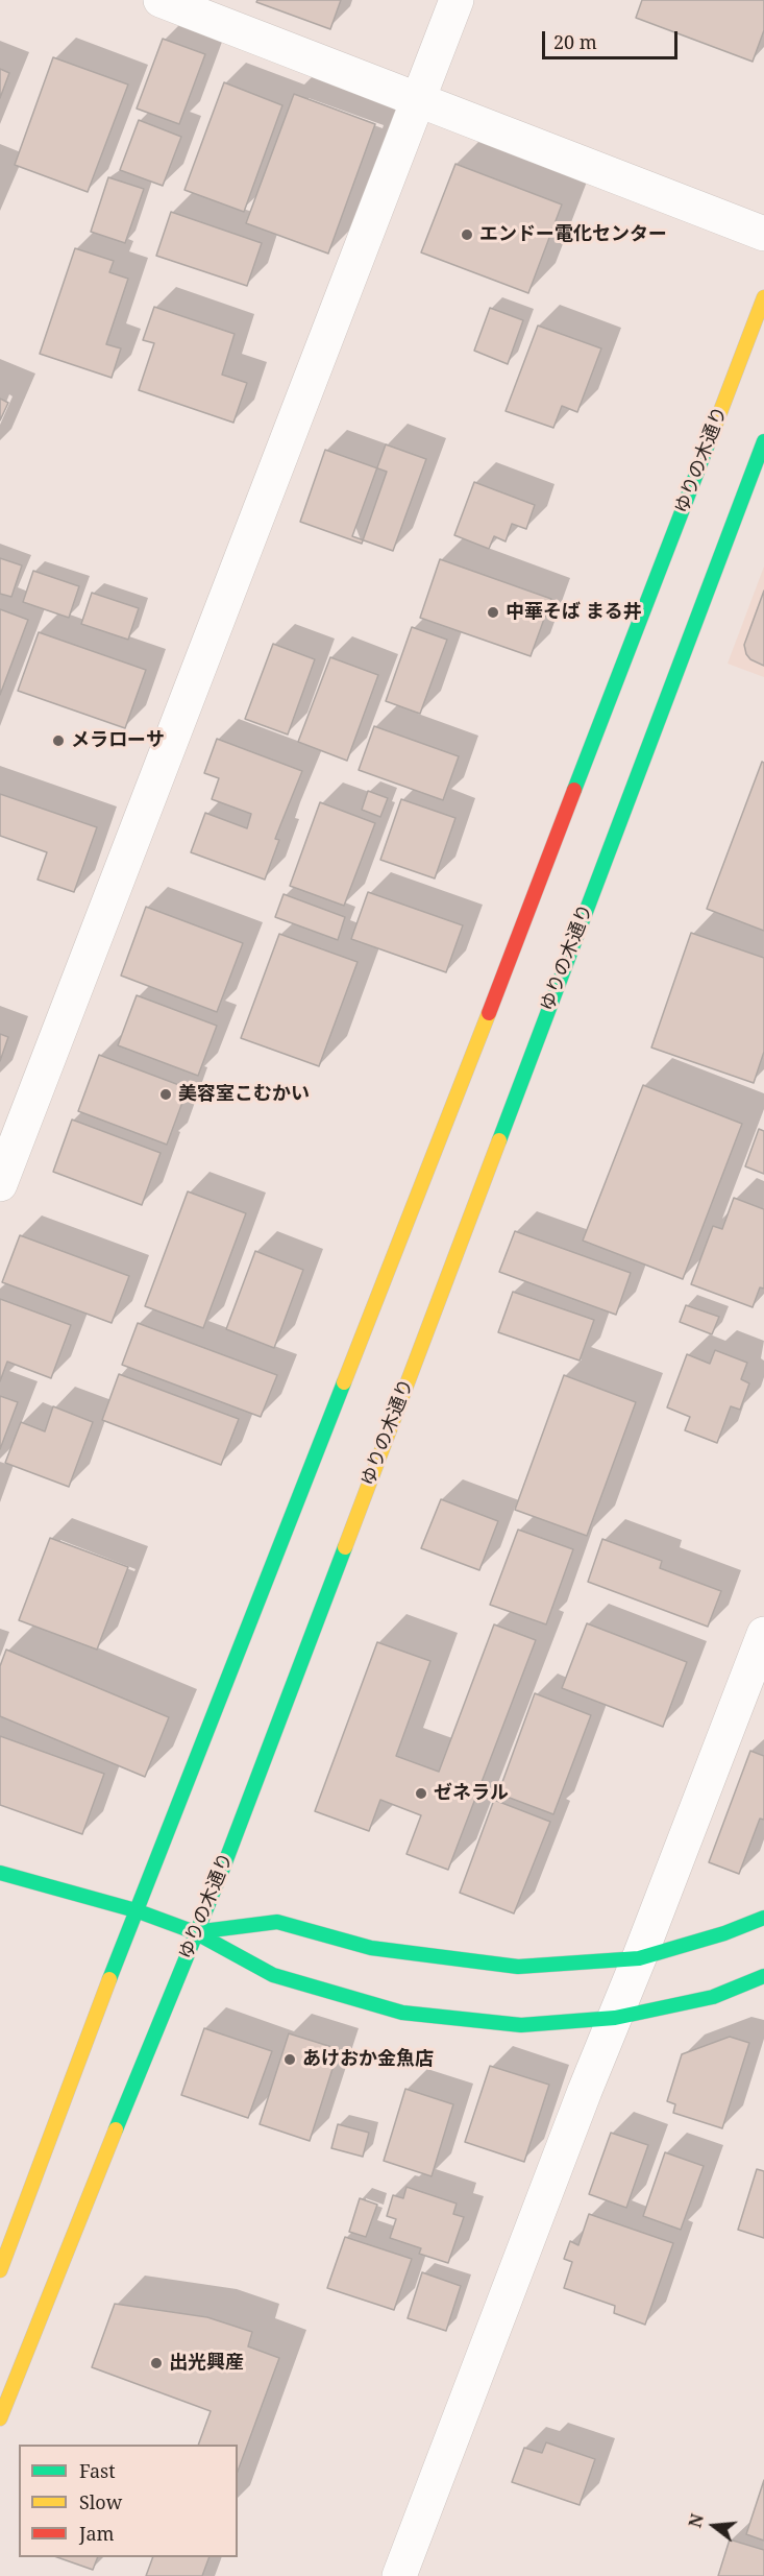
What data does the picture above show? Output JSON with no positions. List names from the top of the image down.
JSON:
{
  "streets": {
    "street": ["ゆりの木通り"]
  },
  "places": [
    "エンドー電化センター",
    "中華そば まる井",
    "メラローサ",
    "美容室こむかい",
    "ゼネラル",
    "あけおか金魚店",
    "出光興産"
  ],
  "legend": ["Fast", "Slow", "Jam"],
  "scale_bar": "20 m",
  "north": "left"
}
